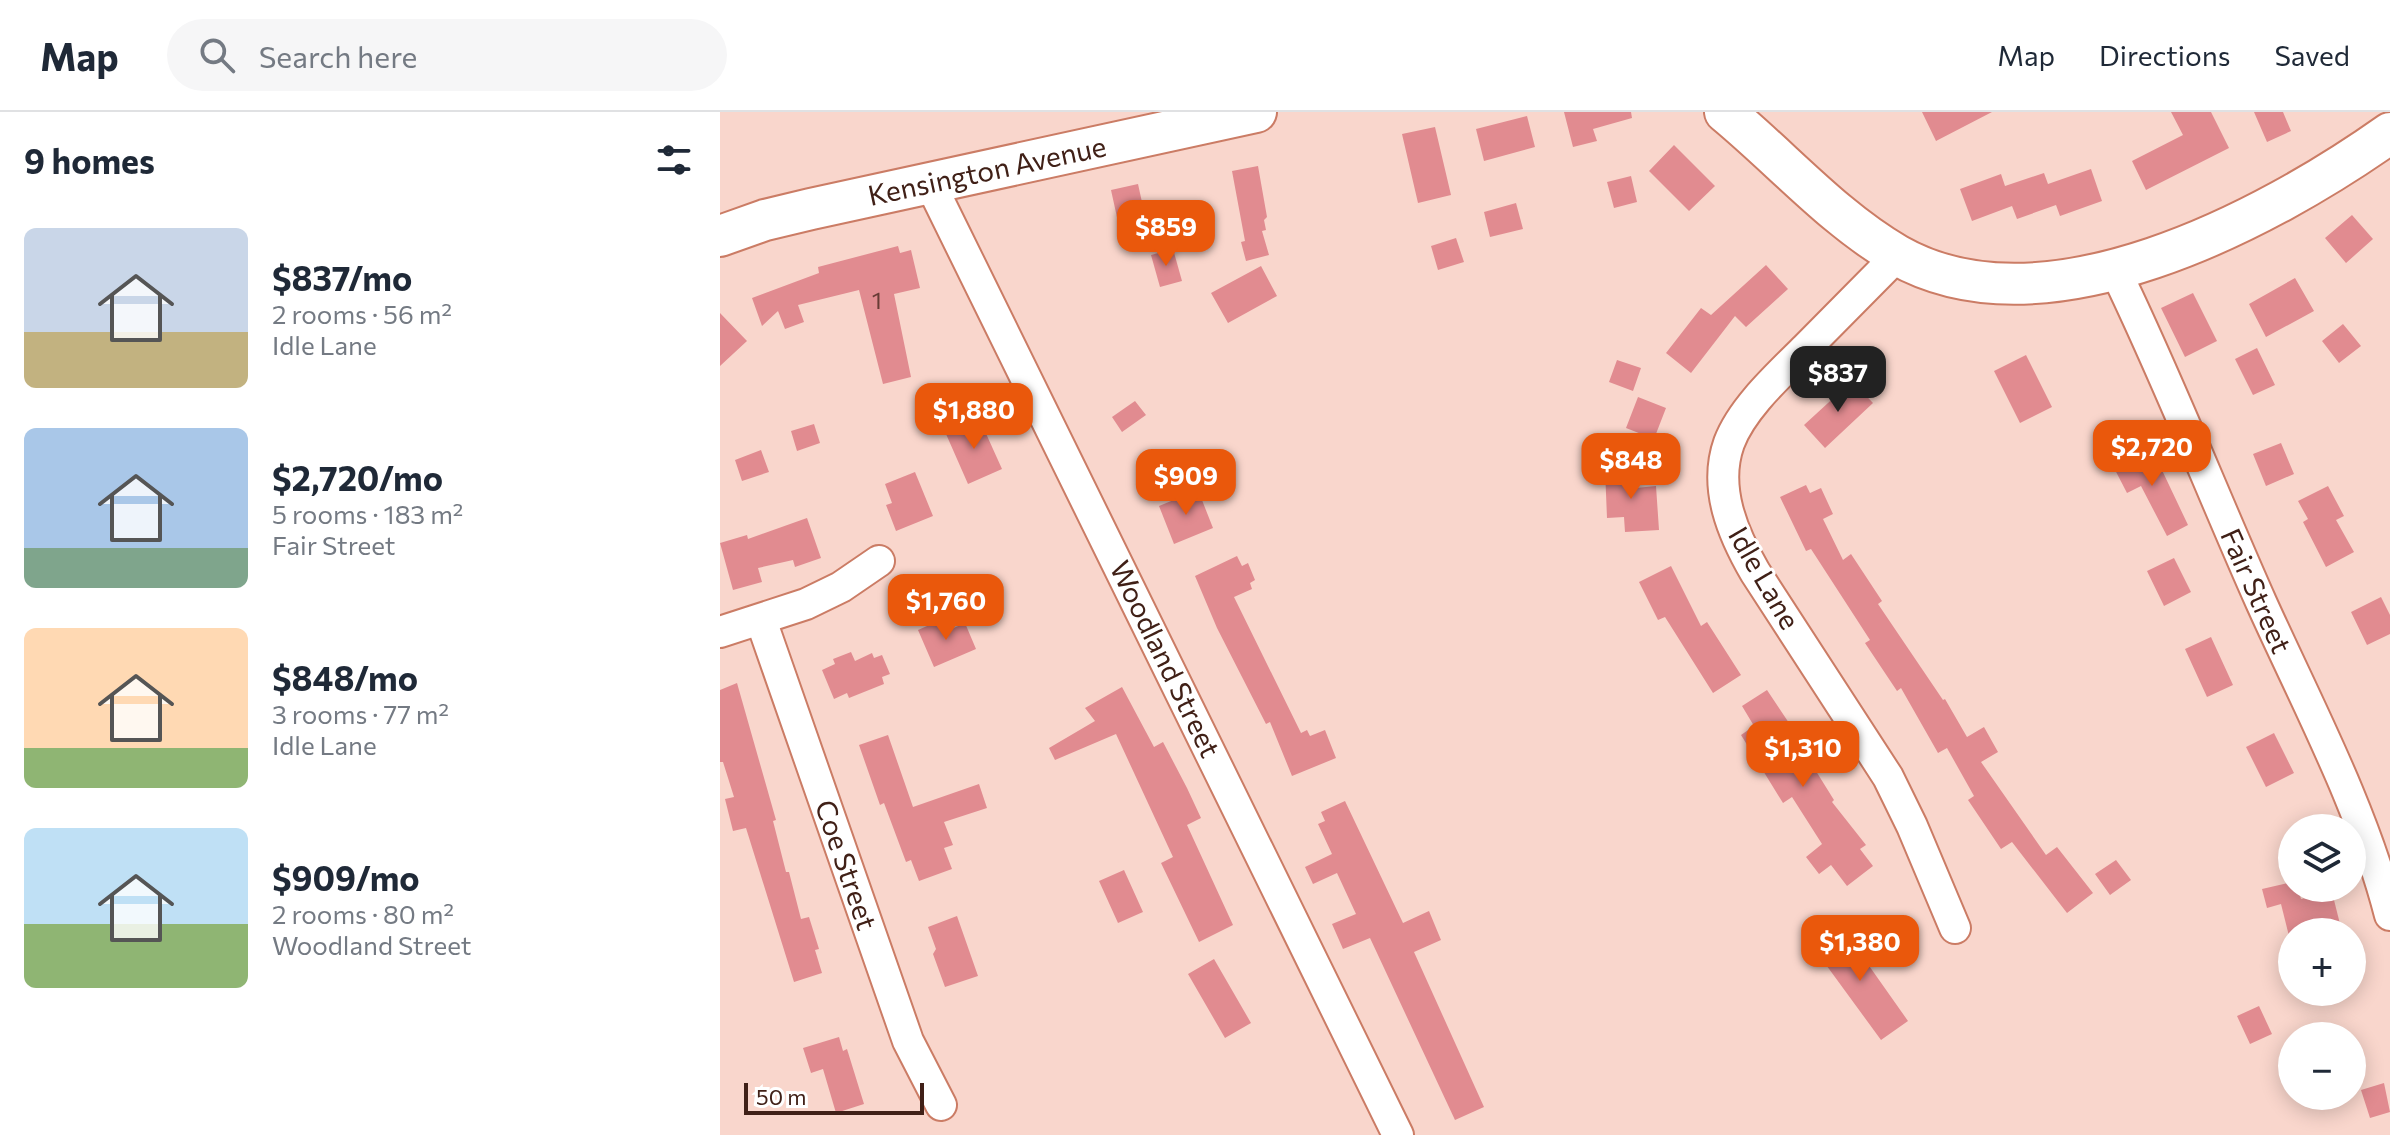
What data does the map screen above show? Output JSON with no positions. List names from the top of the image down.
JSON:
{
  "streets": {
    "main road": ["Kensington Avenue"],
    "street": [
      "Idle Lane",
      "Fair Street",
      "Woodland Street",
      "Coe Street"
    ]
  },
  "crossings": [
    ["Kensington Avenue", "Woodland Street"]
  ],
  "house_numbers": ["1"],
  "scale_bar": "50 m",
  "page": {
    "header": "Map",
    "search": "Search here",
    "nav": ["Map", "Directions", "Saved"],
    "heading": "9 homes",
    "price": [
      "$859",
      "$837",
      "$1,880",
      "$2,720",
      "$848",
      "$909",
      "$1,760",
      "$1,310",
      "$1,380"
    ],
    "list": [
      {
        "name": "$837/mo",
        "note": "2 rooms · 56 m² · Idle Lane"
      },
      {
        "name": "$2,720/mo",
        "note": "5 rooms · 183 m² · Fair Street"
      },
      {
        "name": "$848/mo",
        "note": "3 rooms · 77 m² · Idle Lane"
      },
      {
        "name": "$909/mo",
        "note": "2 rooms · 80 m² · Woodland Street"
      }
    ],
    "map_buttons": ["+", "−"],
    "scale": "50 m"
  }
}
